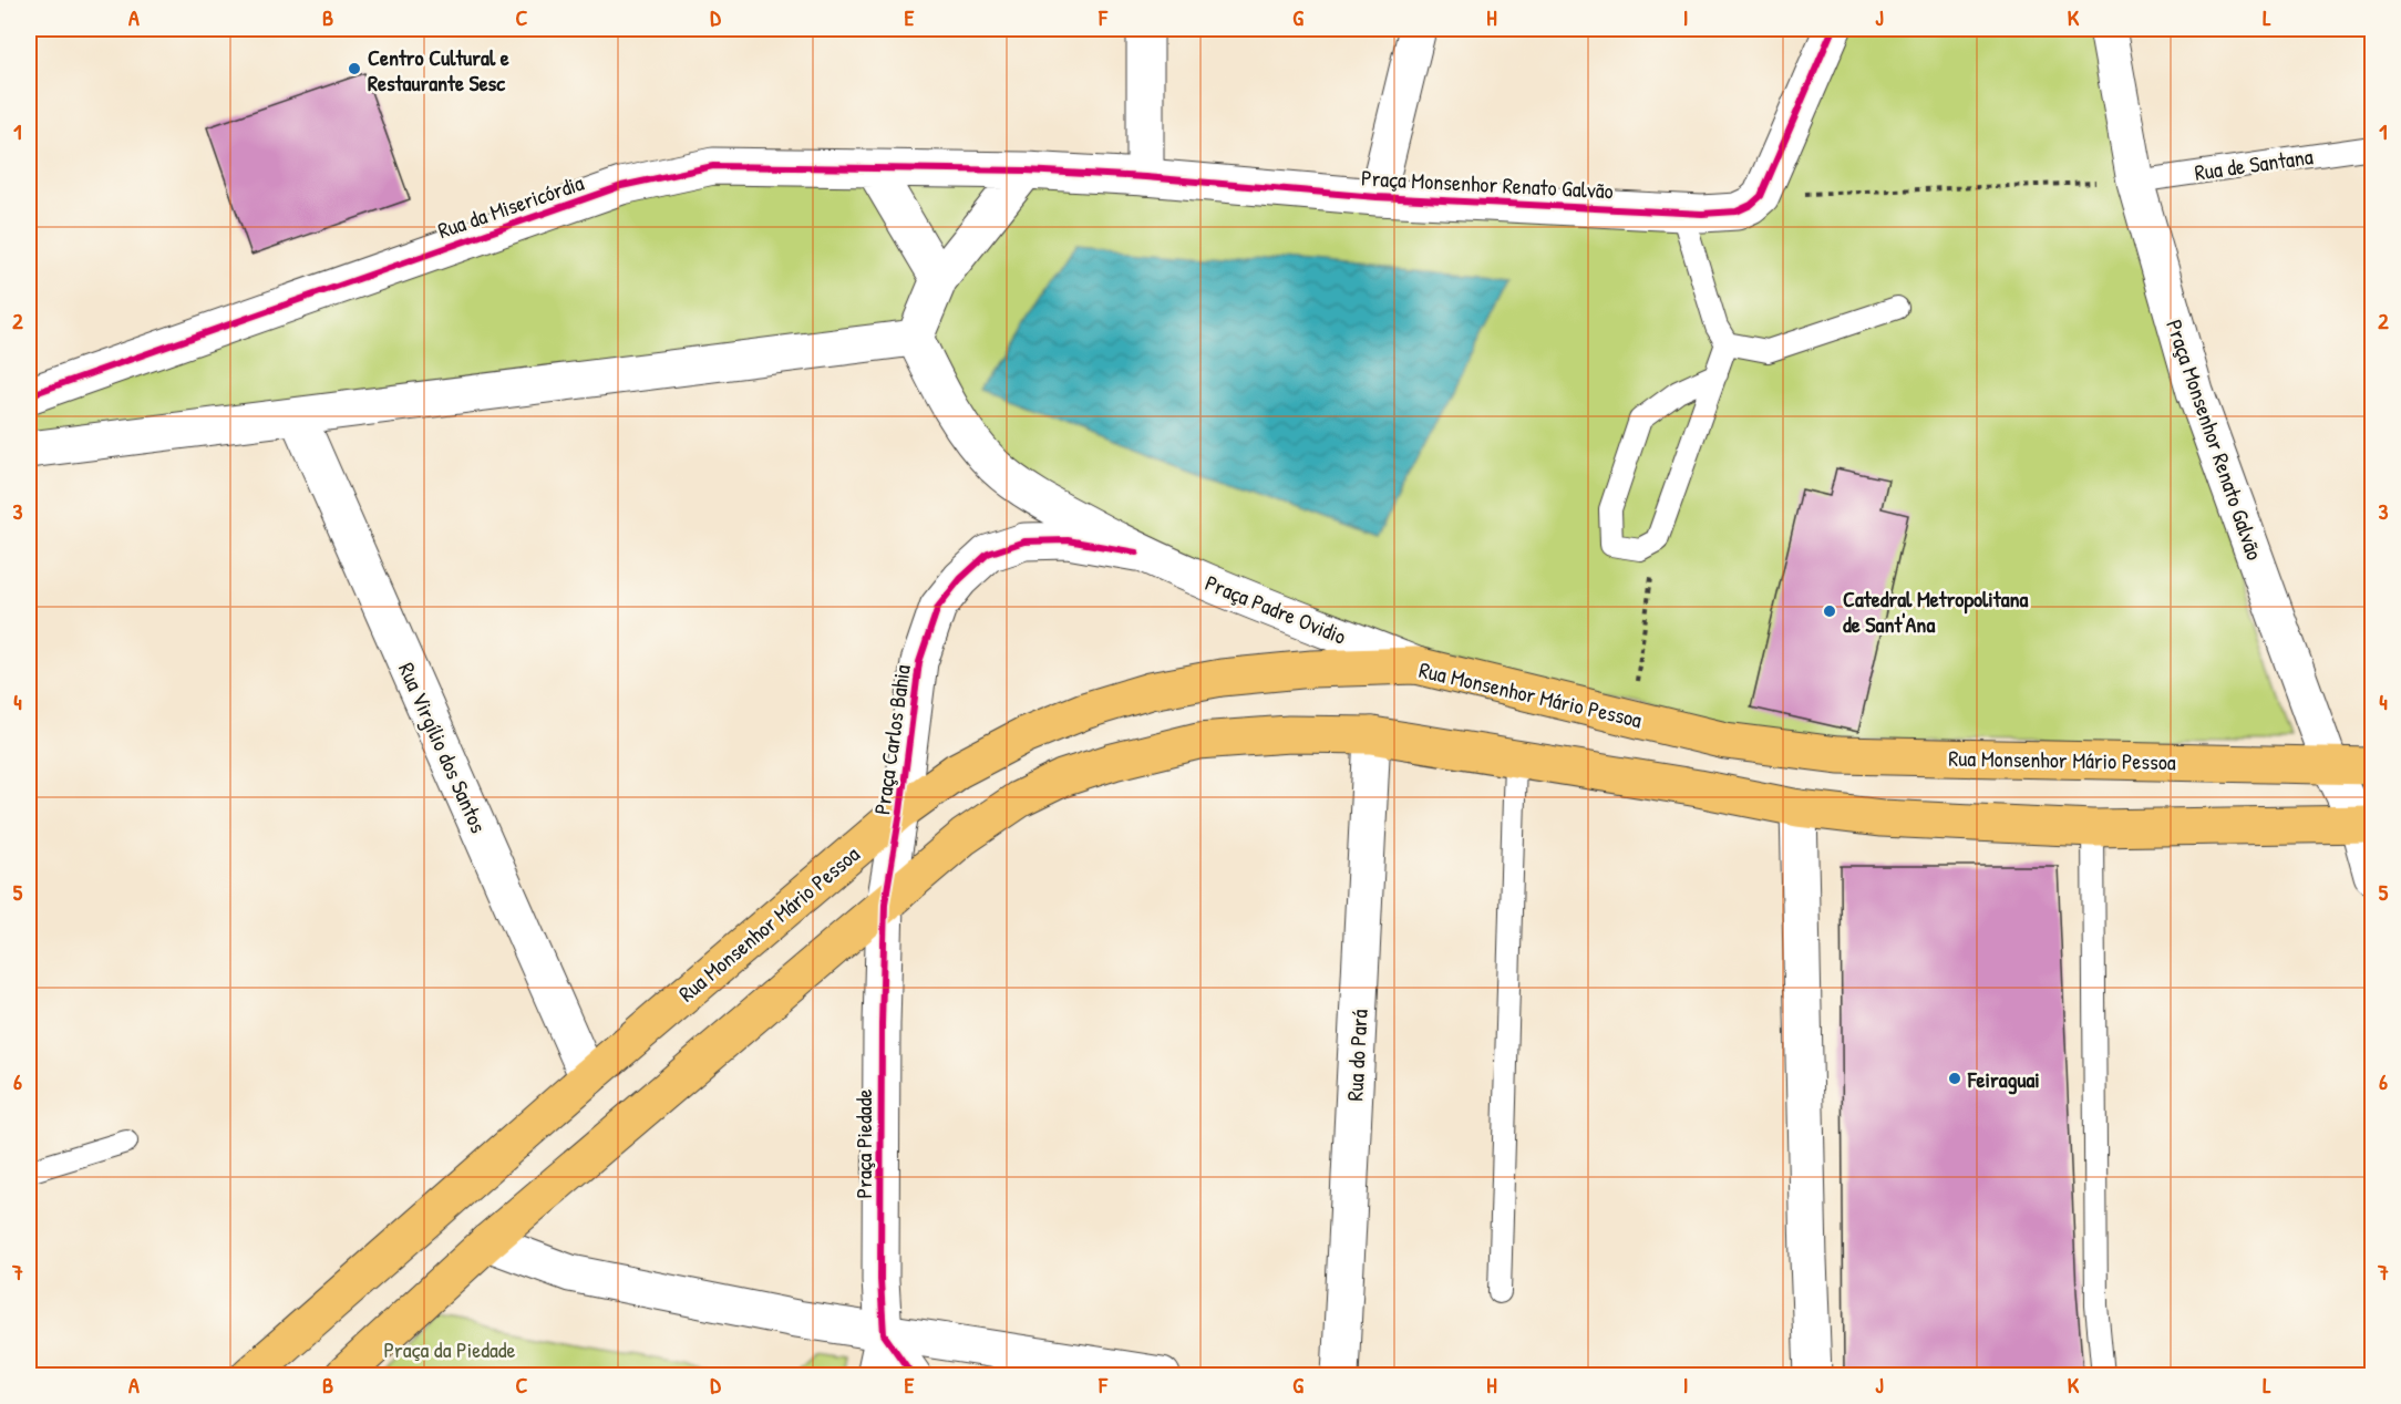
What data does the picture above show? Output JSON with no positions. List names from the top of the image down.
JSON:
{
  "streets": {
    "highway": ["Rua Monsenhor Mário Pessoa"],
    "street": [
      "Praça Monsenhor Renato Galvão",
      "Rua da Misericórdia",
      "Praça Padre Ovidio",
      "Praça Carlos Bahia",
      "Rua Virgílio dos Santos",
      "Rua do Pará",
      "Praça Piedade"
    ],
    "lane": ["Rua de Santana"]
  },
  "crossings": [
    ["Rua de Santana", "Praça Monsenhor Renato Galvão"],
    ["Praça Monsenhor Renato Galvão", "Rua da Misericórdia"],
    ["Praça Monsenhor Renato Galvão", "Rua Monsenhor Mário Pessoa"],
    ["Praça Padre Ovidio", "Rua Monsenhor Mário Pessoa"],
    ["Praça Padre Ovidio", "Praça Carlos Bahia"],
    ["Rua Monsenhor Mário Pessoa", "Praça Carlos Bahia"],
    ["Rua Monsenhor Mário Pessoa", "Rua Virgílio dos Santos"],
    ["Praça Carlos Bahia", "Praça Piedade"]
  ],
  "parks": ["Praça da Piedade"],
  "places": ["Centro Cultural e Restaurante Sesc", "Catedral Metropolitana de Sant'Ana", "Feiraguai"],
  "grid": {
    "columns": [
      "A",
      "B",
      "C",
      "D",
      "E",
      "F",
      "G",
      "H",
      "I",
      "J",
      "K",
      "L"
    ],
    "rows": [
      "1",
      "2",
      "3",
      "4",
      "5",
      "6",
      "7"
    ]
  }
}
